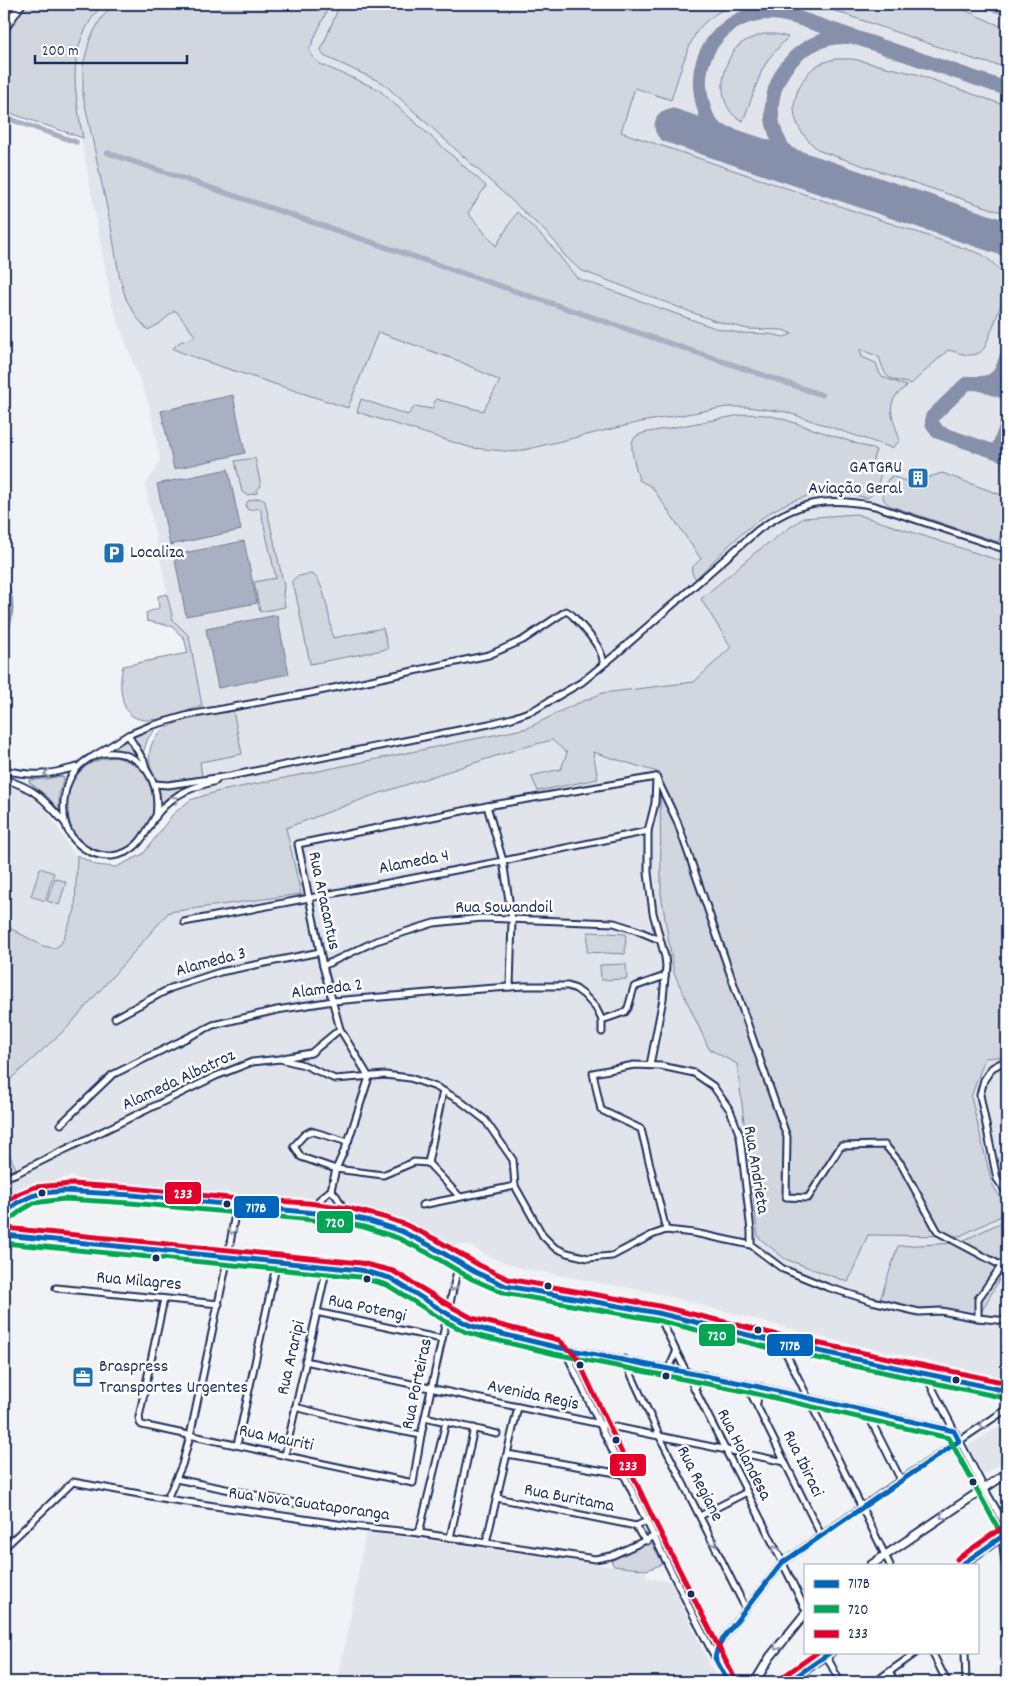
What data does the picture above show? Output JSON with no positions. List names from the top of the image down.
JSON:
{
  "streets": {
    "street": [
      "Alameda 4",
      "Rua Aracantus",
      "Rua Sowandoil",
      "Alameda 3",
      "Alameda 2",
      "Alameda Albatroz",
      "Rua Andrieta",
      "Rua Milagres",
      "Rua Potengi",
      "Rua Araripi",
      "Rua Porteiras",
      "Avenida Regis",
      "Rua Mauriti",
      "Rua Holandesa",
      "Rua Ibiraci",
      "Rua Regiane",
      "Rua Buritama",
      "Rua Nova Guataporanga"
    ]
  },
  "crossings": [
    ["Alameda 4", "Rua Aracantus"],
    ["Rua Aracantus", "Rua Sowandoil"],
    ["Rua Aracantus", "Alameda 3"],
    ["Rua Aracantus", "Alameda 2"],
    ["Rua Aracantus", "Alameda Albatroz"],
    ["Alameda Albatroz", "Rua Andrieta"],
    ["Rua Milagres", "Rua Mauriti"],
    ["Rua Potengi", "Rua Araripi"],
    ["Rua Potengi", "Rua Porteiras"],
    ["Rua Araripi", "Avenida Regis"],
    ["Rua Araripi", "Rua Mauriti"],
    ["Rua Porteiras", "Avenida Regis"],
    ["Rua Porteiras", "Rua Mauriti"],
    ["Avenida Regis", "Rua Holandesa"],
    ["Avenida Regis", "Rua Ibiraci"],
    ["Avenida Regis", "Rua Regiane"]
  ],
  "one_way": ["Rua Regiane"],
  "places": {
    "building": ["GATGRU Aviação Geral"],
    "parking": ["Localiza"],
    "office": ["Braspress Transportes Urgentes"]
  },
  "lines": ["transit line 233", "transit line 717B", "transit line 720"],
  "legend": ["717B", "720", "233"],
  "scale_bar": "200 m"
}
